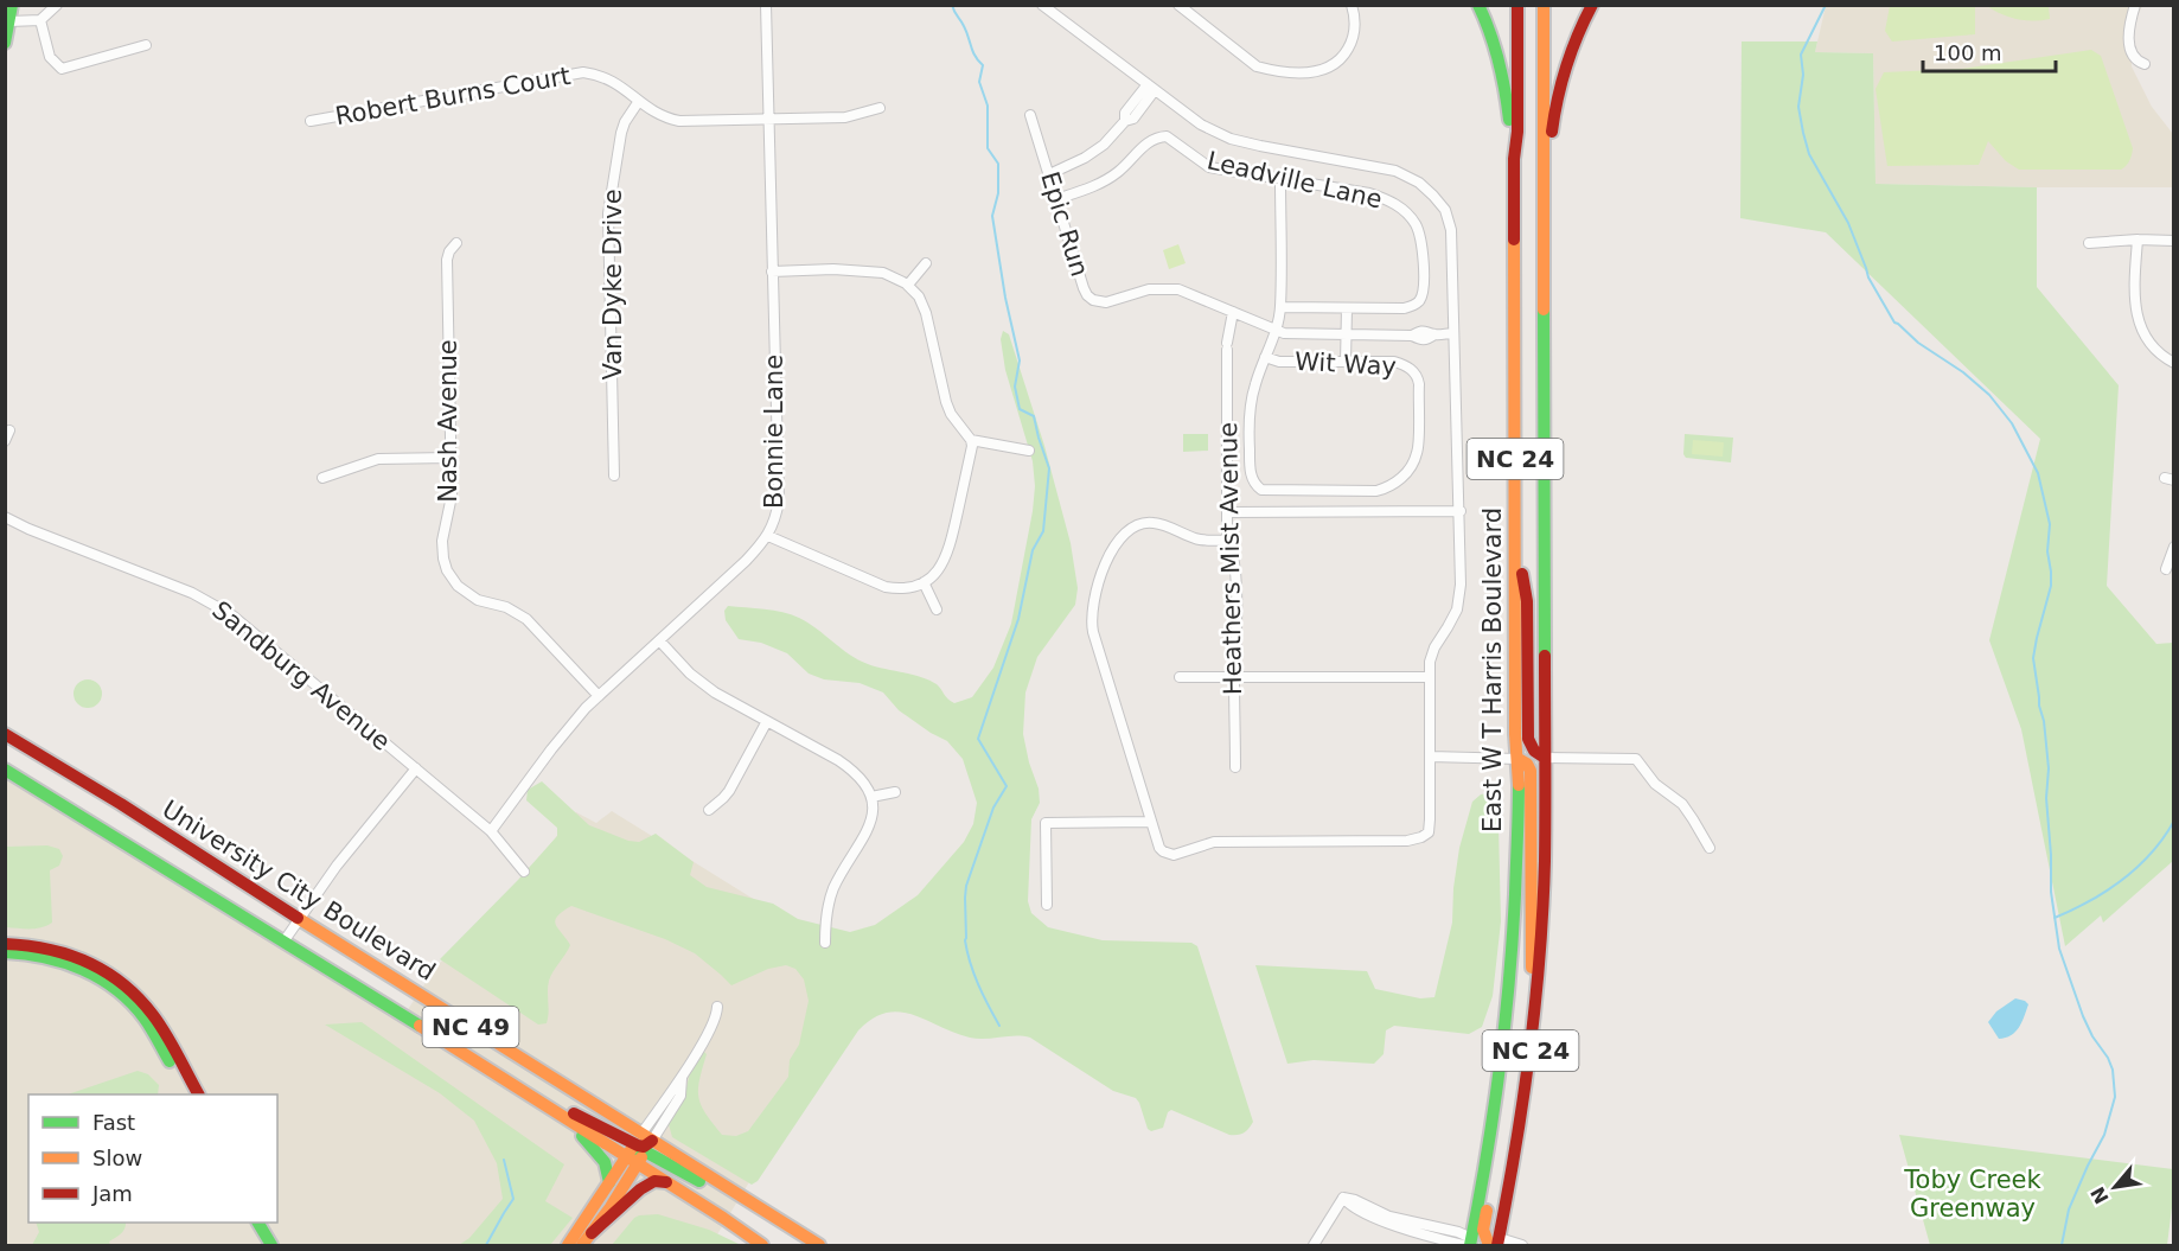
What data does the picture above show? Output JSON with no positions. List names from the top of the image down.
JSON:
{
  "streets": {
    "main road": [
      "NC 24",
      "East W T Harris Boulevard",
      "University City Boulevard",
      "NC 49"
    ],
    "street": [
      "Robert Burns Court",
      "Leadville Lane",
      "Epic Run",
      "Van Dyke Drive",
      "Wit Way",
      "Nash Avenue",
      "Bonnie Lane",
      "Heathers Mist Avenue",
      "Sandburg Avenue"
    ]
  },
  "crossings": [
    ["Robert Burns Court", "Van Dyke Drive"],
    ["Robert Burns Court", "Bonnie Lane"],
    ["Leadville Lane", "Epic Run"],
    ["Leadville Lane", "Wit Way"],
    ["Epic Run", "Wit Way"],
    ["Epic Run", "Heathers Mist Avenue"],
    ["Nash Avenue", "Bonnie Lane"],
    ["Bonnie Lane", "Sandburg Avenue"]
  ],
  "parks": ["Toby Creek Greenway"],
  "legend": ["Fast", "Slow", "Jam"],
  "scale_bar": "100 m",
  "north": "bottom left"
}
